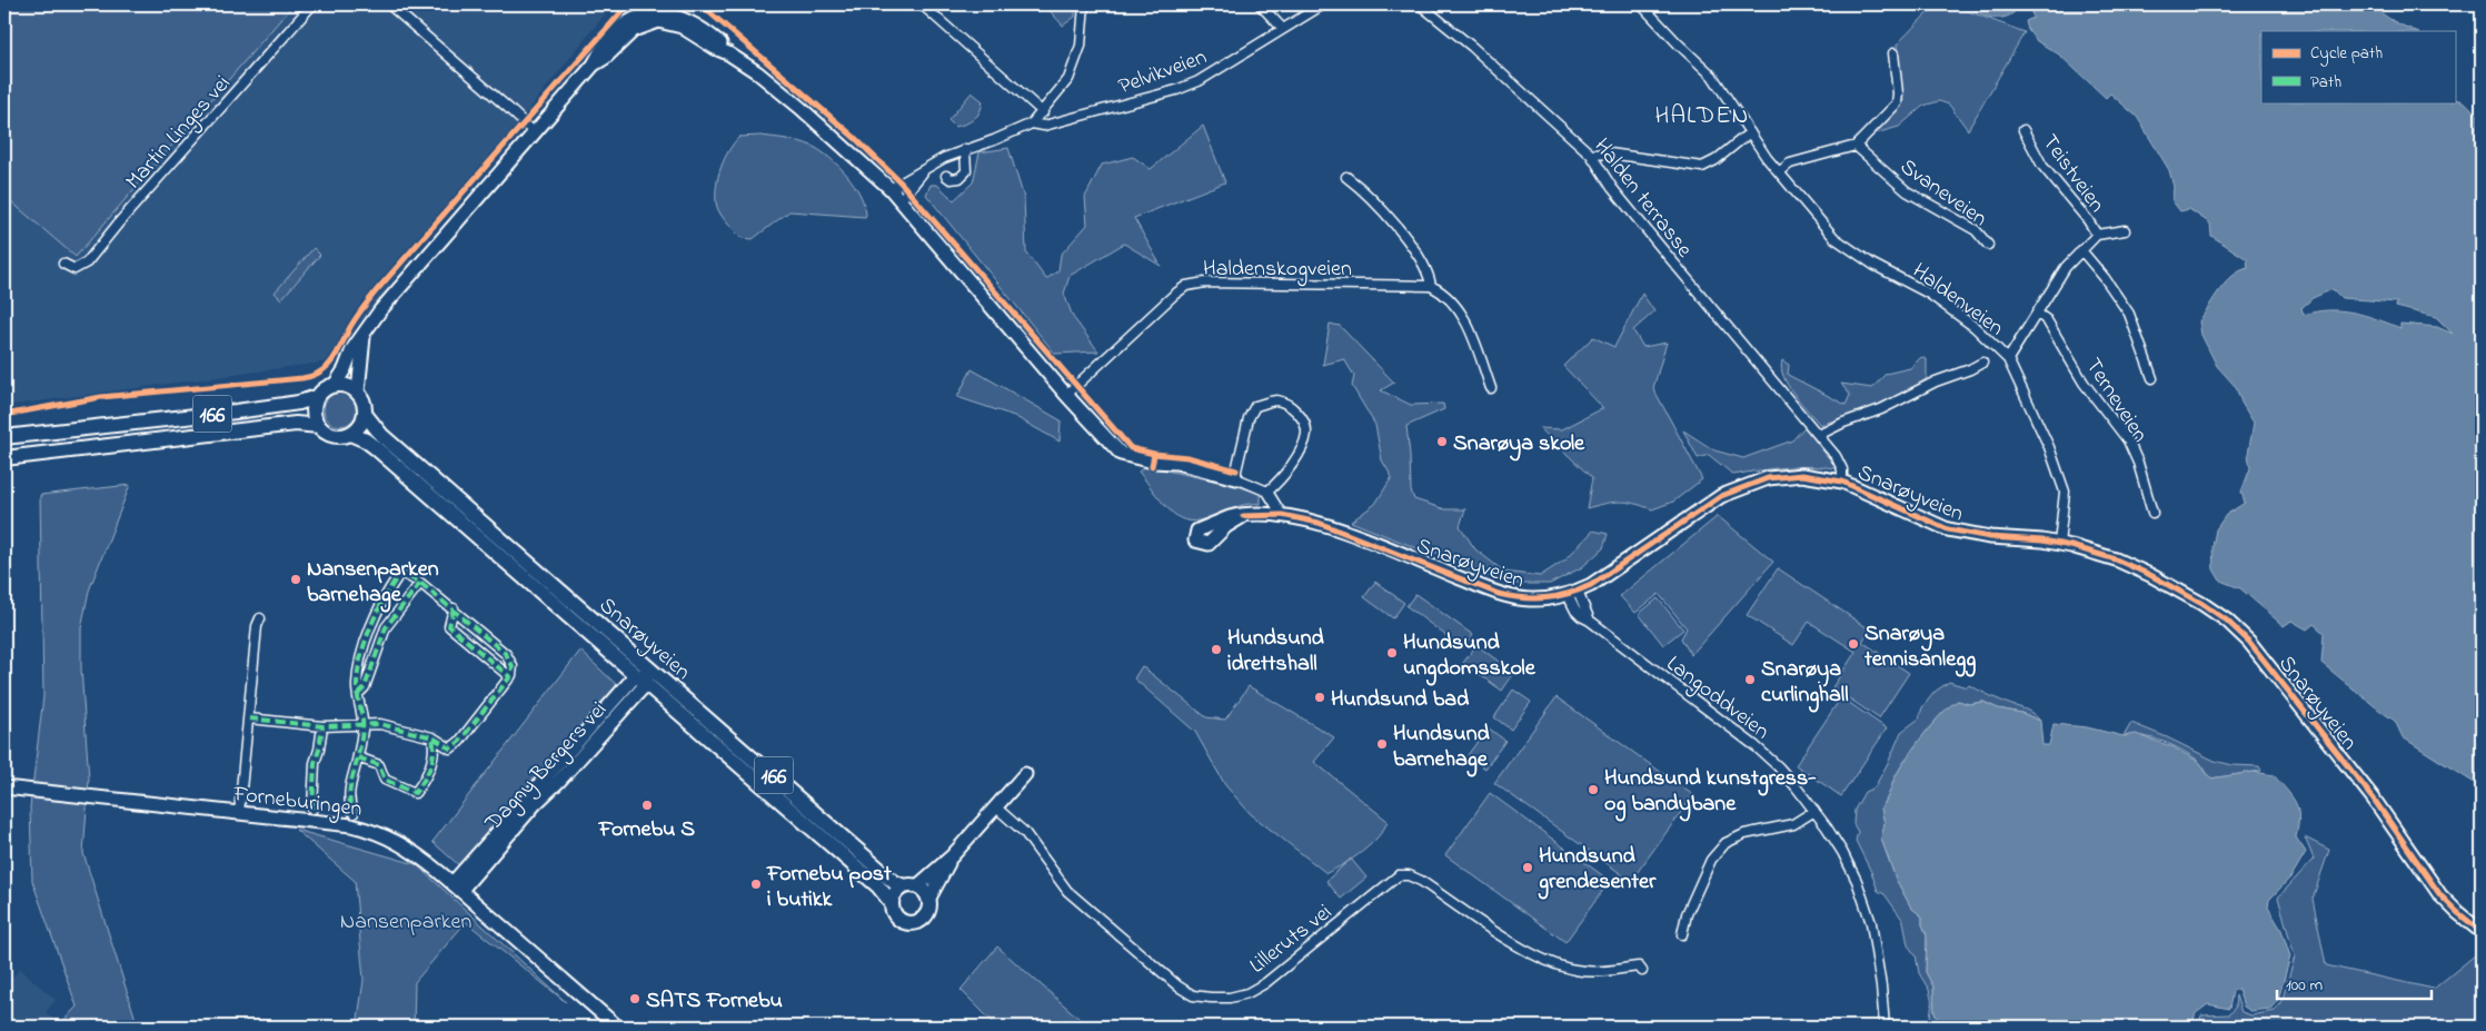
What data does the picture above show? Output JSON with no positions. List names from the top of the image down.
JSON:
{
  "streets": {
    "main road": ["166", "Snarøyveien"],
    "street": [
      "Pelvikveien",
      "Martin Linges vei",
      "Teistveien",
      "Svaneveien",
      "Halden terrasse",
      "Haldenskogveien",
      "Haldenveien",
      "Terneveien",
      "Langoddveien",
      "Dagny Bergers vei",
      "Forneburingen",
      "Lilleruts vei"
    ]
  },
  "crossings": [
    ["Teistveien", "Haldenveien"],
    ["Teistveien", "Terneveien"],
    ["Halden terrasse", "Snarøyveien"],
    ["Haldenveien", "Snarøyveien"],
    ["166", "Snarøyveien"],
    ["Snarøyveien", "Langoddveien"],
    ["Snarøyveien", "Dagny Bergers vei"],
    ["Dagny Bergers vei", "Forneburingen"]
  ],
  "districts": ["HALDEN"],
  "parks": ["Nansenparken"],
  "places": [
    "Snarøya skole",
    "Nansenparken barnehage",
    "Snarøya tennisanlegg",
    "Hundsund idrettshall",
    "Hundsund ungdomsskole",
    "Snarøya curlinghall",
    "Hundsund bad",
    "Hundsund barnehage",
    "Hundsund kunstgress- og bandybane",
    "Fornebu S",
    "Hundsund grendesenter",
    "Fornebu post i butikk",
    "SATS Fornebu"
  ],
  "legend": ["Cycle path", "Path"],
  "scale_bar": "100 m"
}
